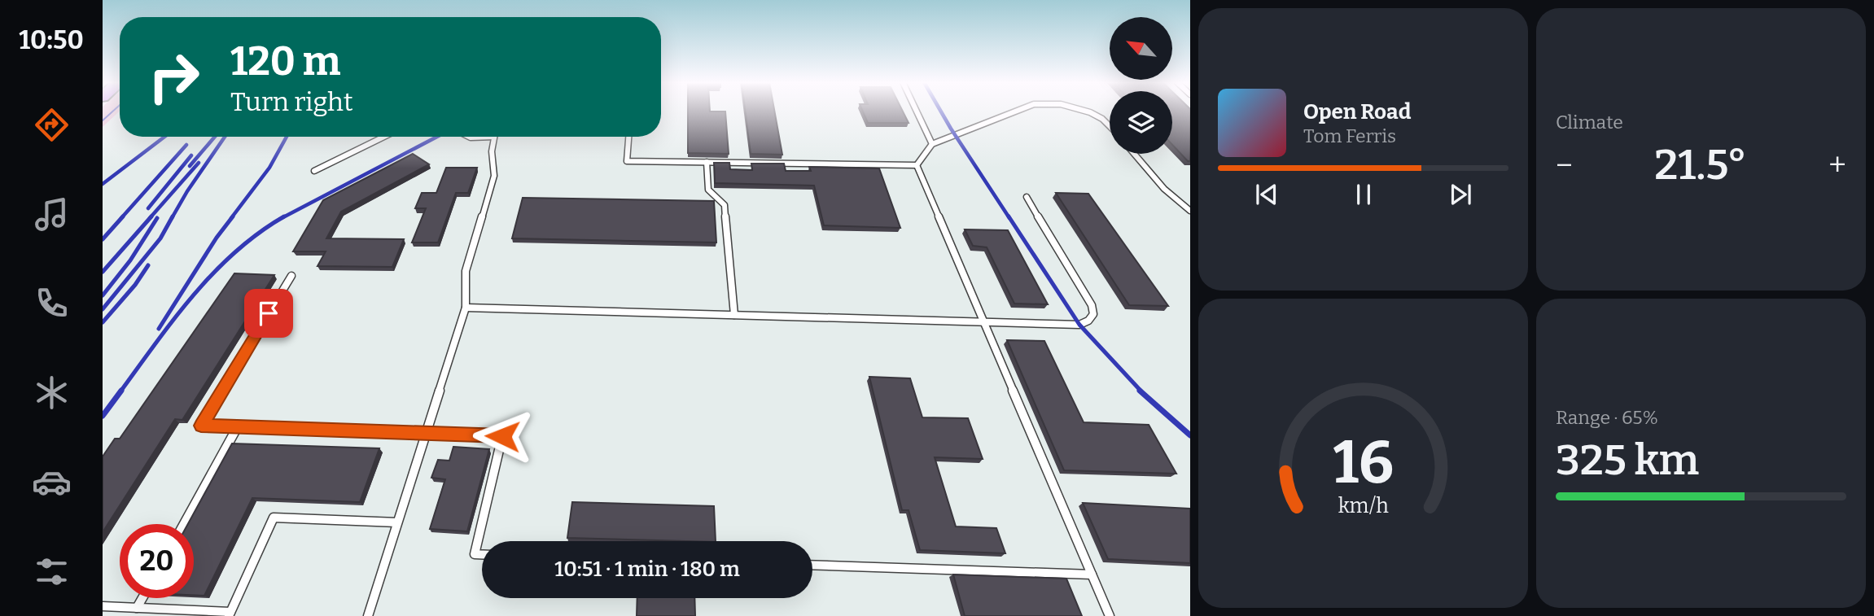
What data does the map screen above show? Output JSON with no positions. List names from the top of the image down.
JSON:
{
  "north": "top left",
  "page": {
    "tabs": "10:50",
    "tile": [
      "Climate",
      ["Range · 65%", "325 km"]
    ],
    "turn": ["120 m", "Turn right"],
    "song": ["Open Road", "Tom Ferris"],
    "heat": ["−", "21.5°", "+"],
    "limit": "20",
    "trip": "10:51 · 1 min · 180 m",
    "gauge": ["16", "km/h"]
  }
}
